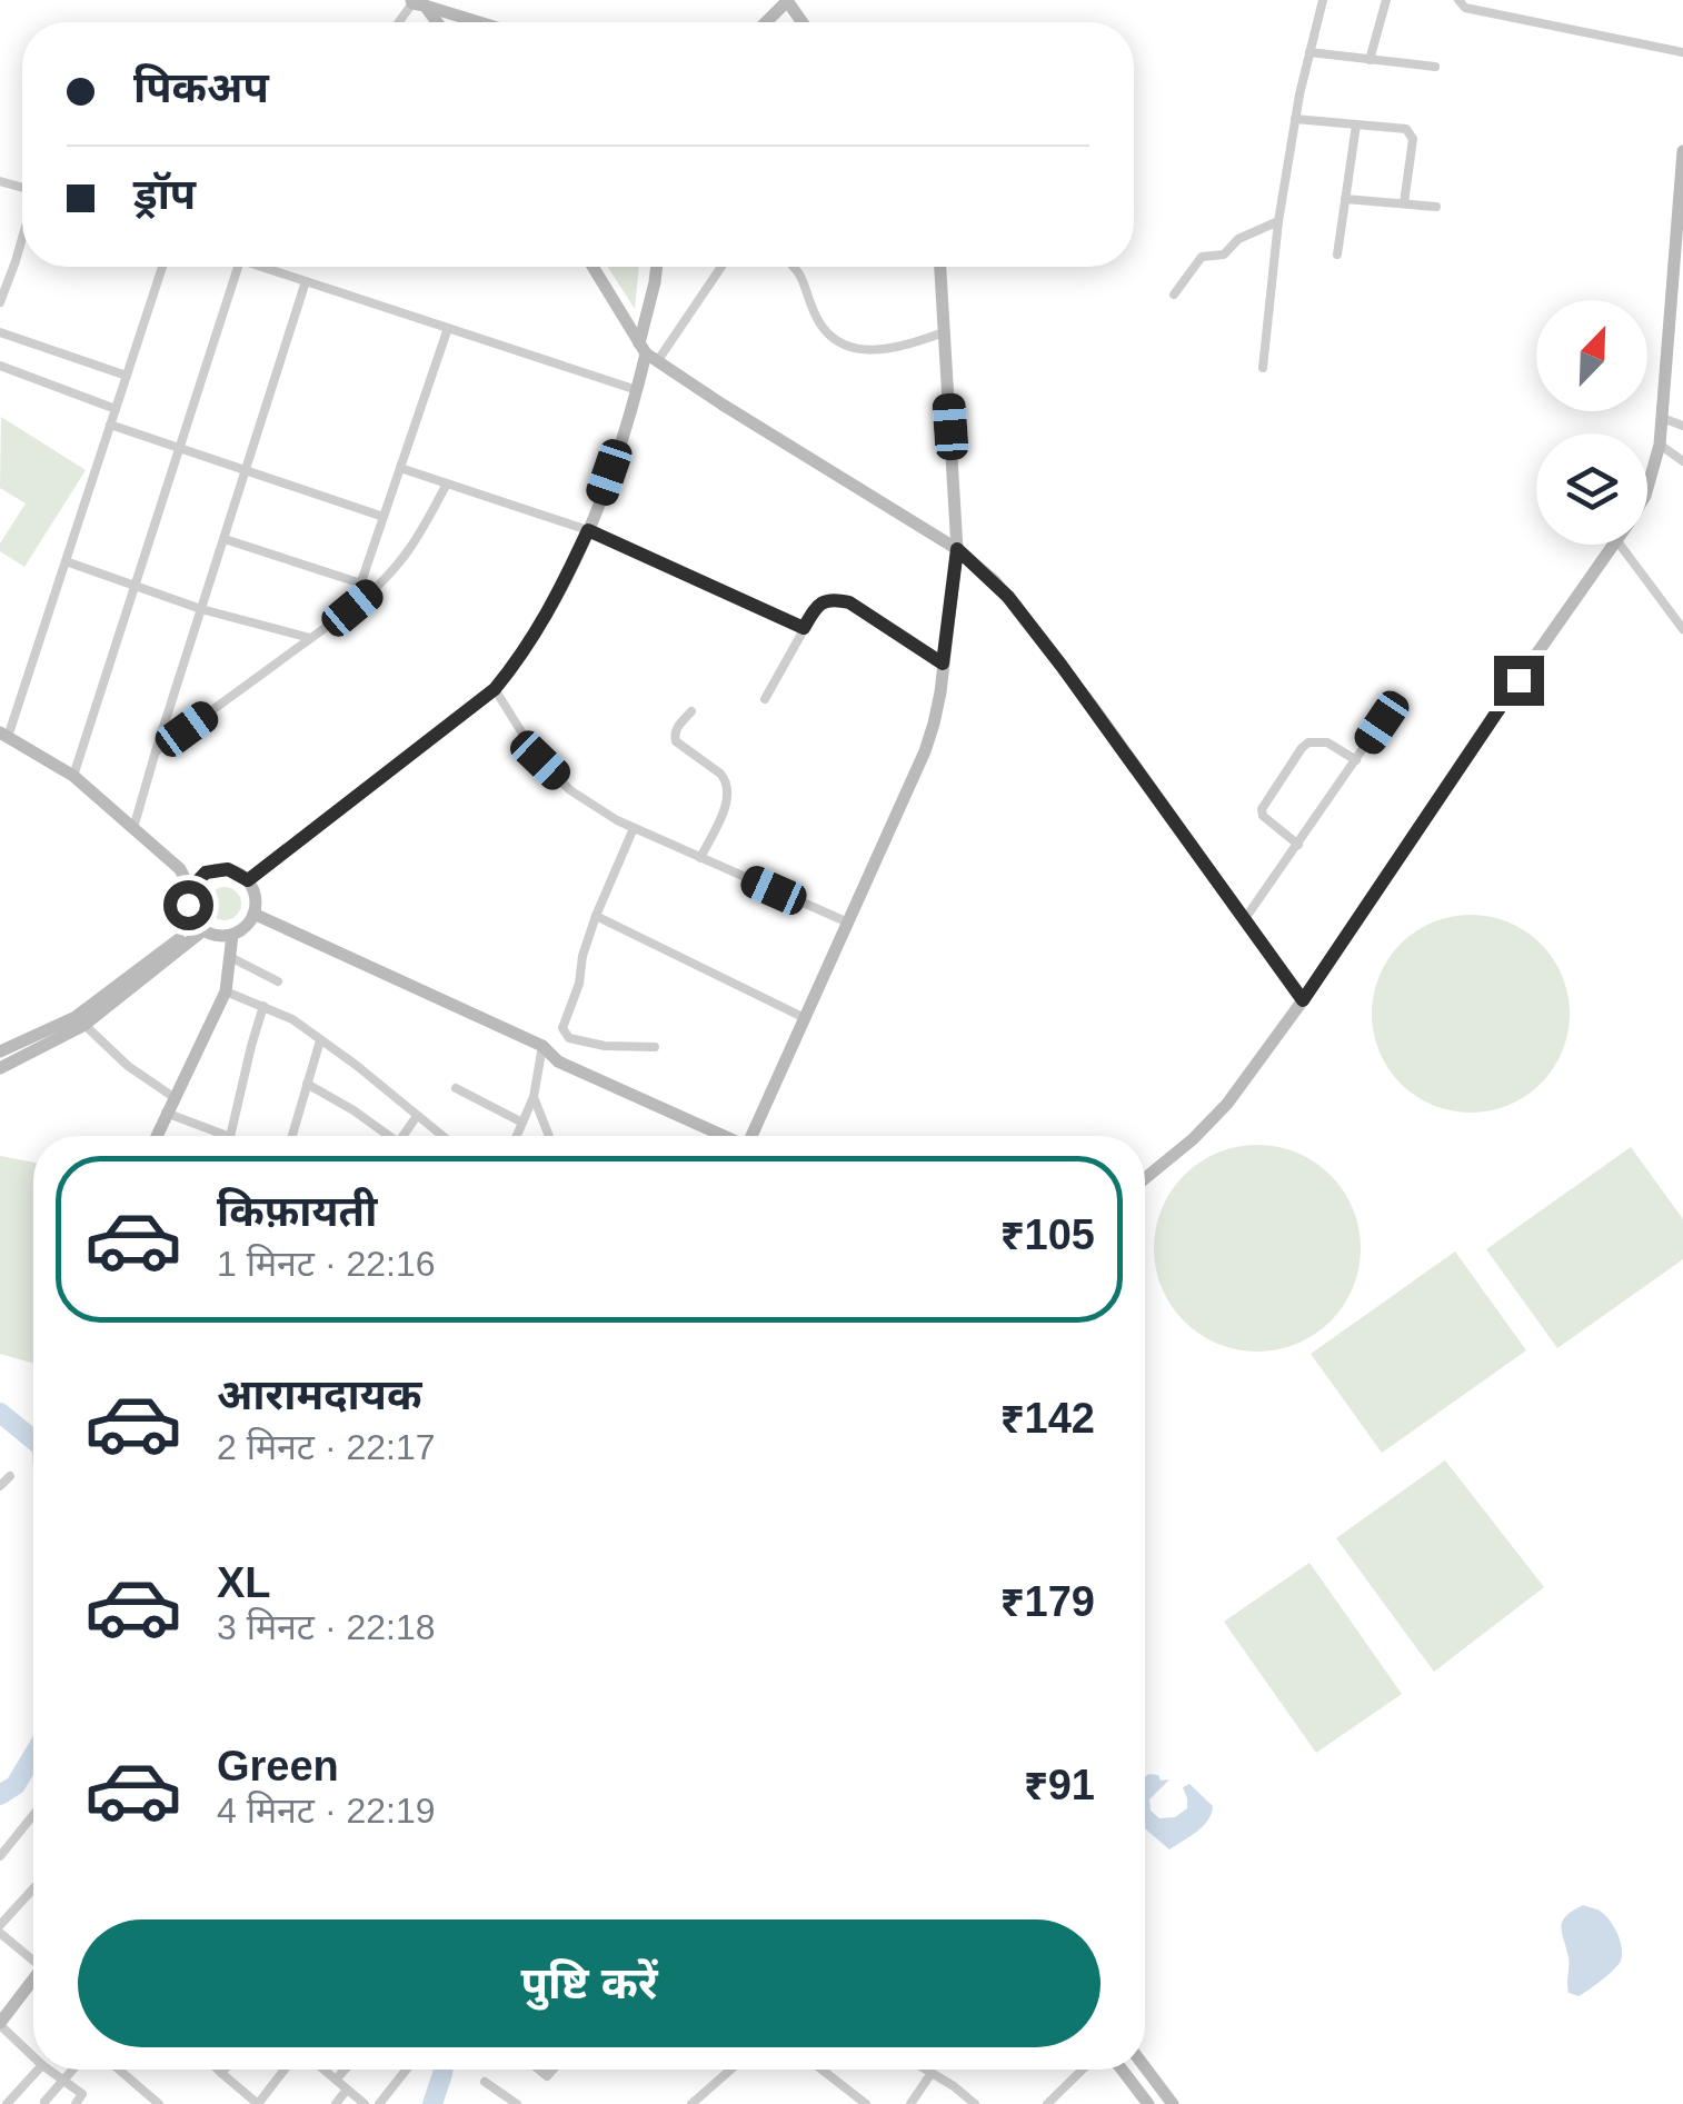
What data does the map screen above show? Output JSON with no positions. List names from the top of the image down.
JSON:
{
  "north": "top right",
  "page": {
    "banner": ["पिकअप", "ड्रॉप"],
    "list": [
      {
        "name": "किफ़ायती",
        "note": "1 मिनट · 22:16",
        "value": "₹105"
      },
      {
        "name": "आरामदायक",
        "note": "2 मिनट · 22:17",
        "value": "₹142"
      },
      {
        "name": "XL",
        "note": "3 मिनट · 22:18",
        "value": "₹179"
      },
      {
        "name": "Green",
        "note": "4 मिनट · 22:19",
        "value": "₹91"
      }
    ],
    "buttons": "पुष्टि करें"
  }
}
